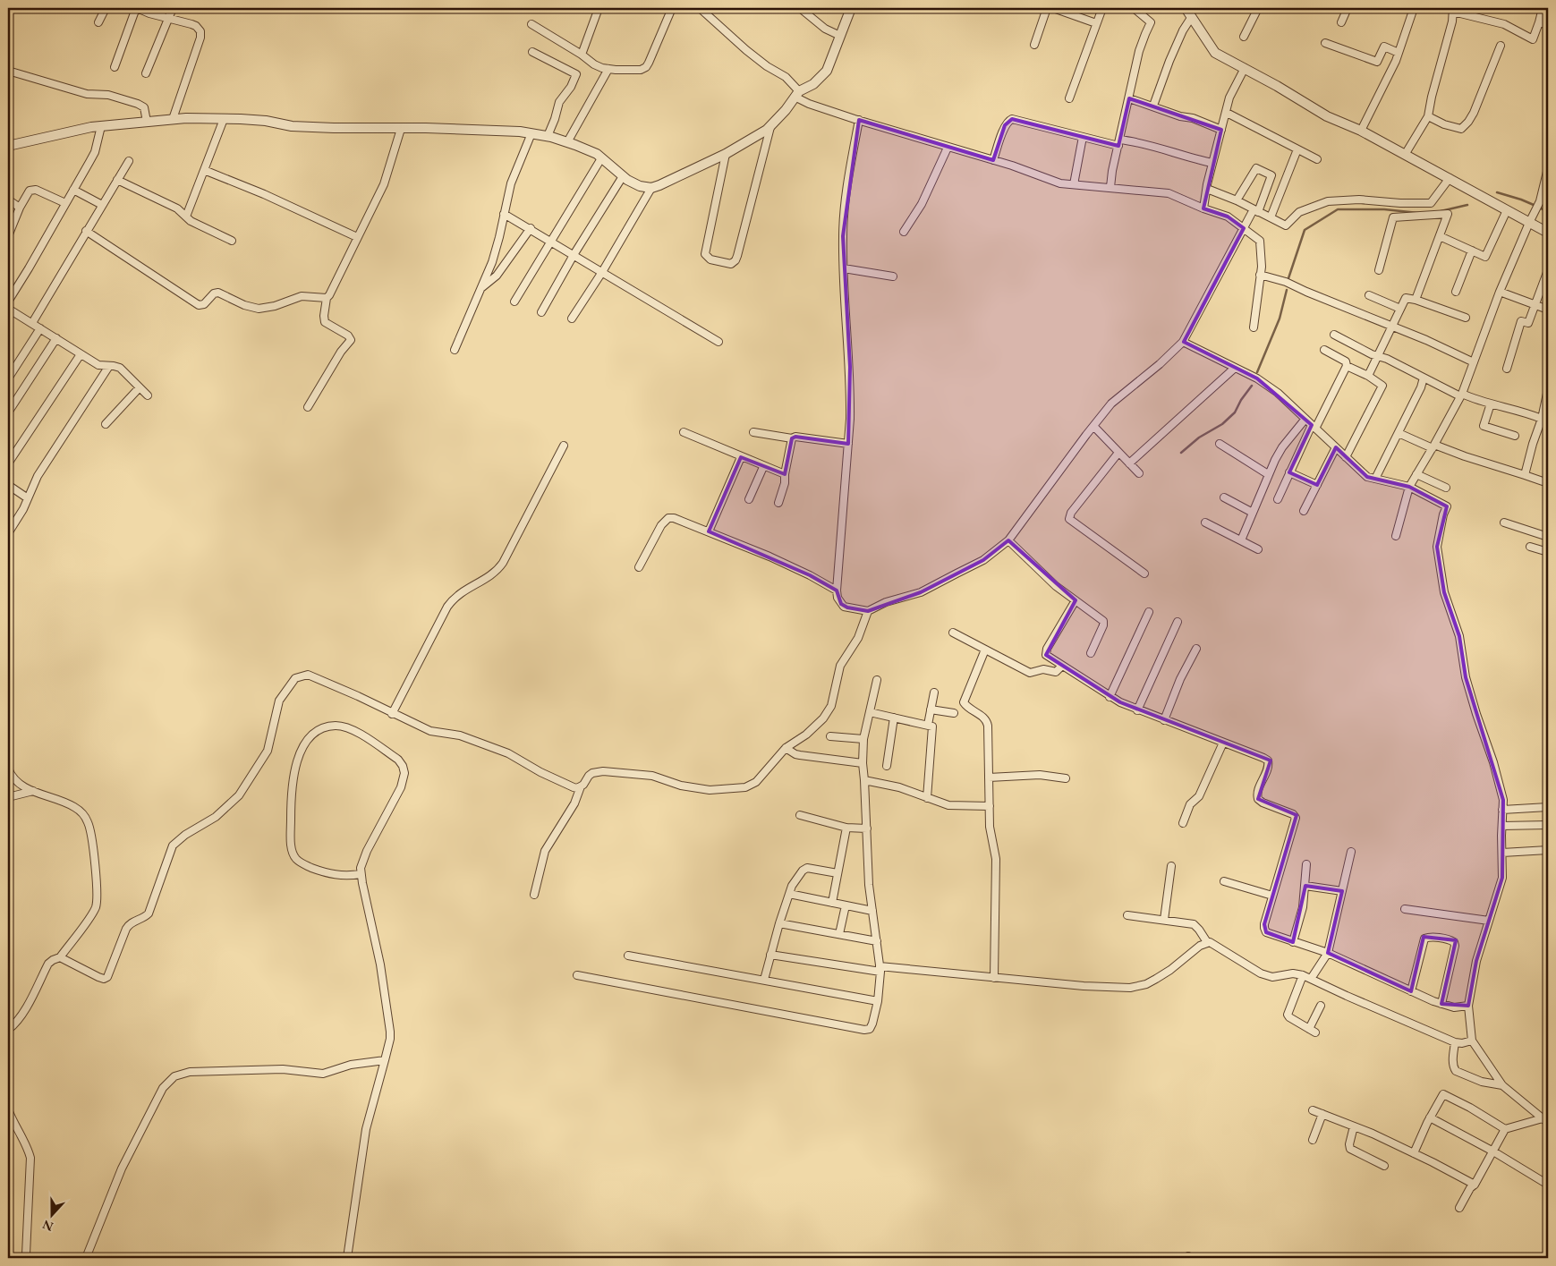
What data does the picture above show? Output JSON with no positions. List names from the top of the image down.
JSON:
{
  "north": "bottom"
}
